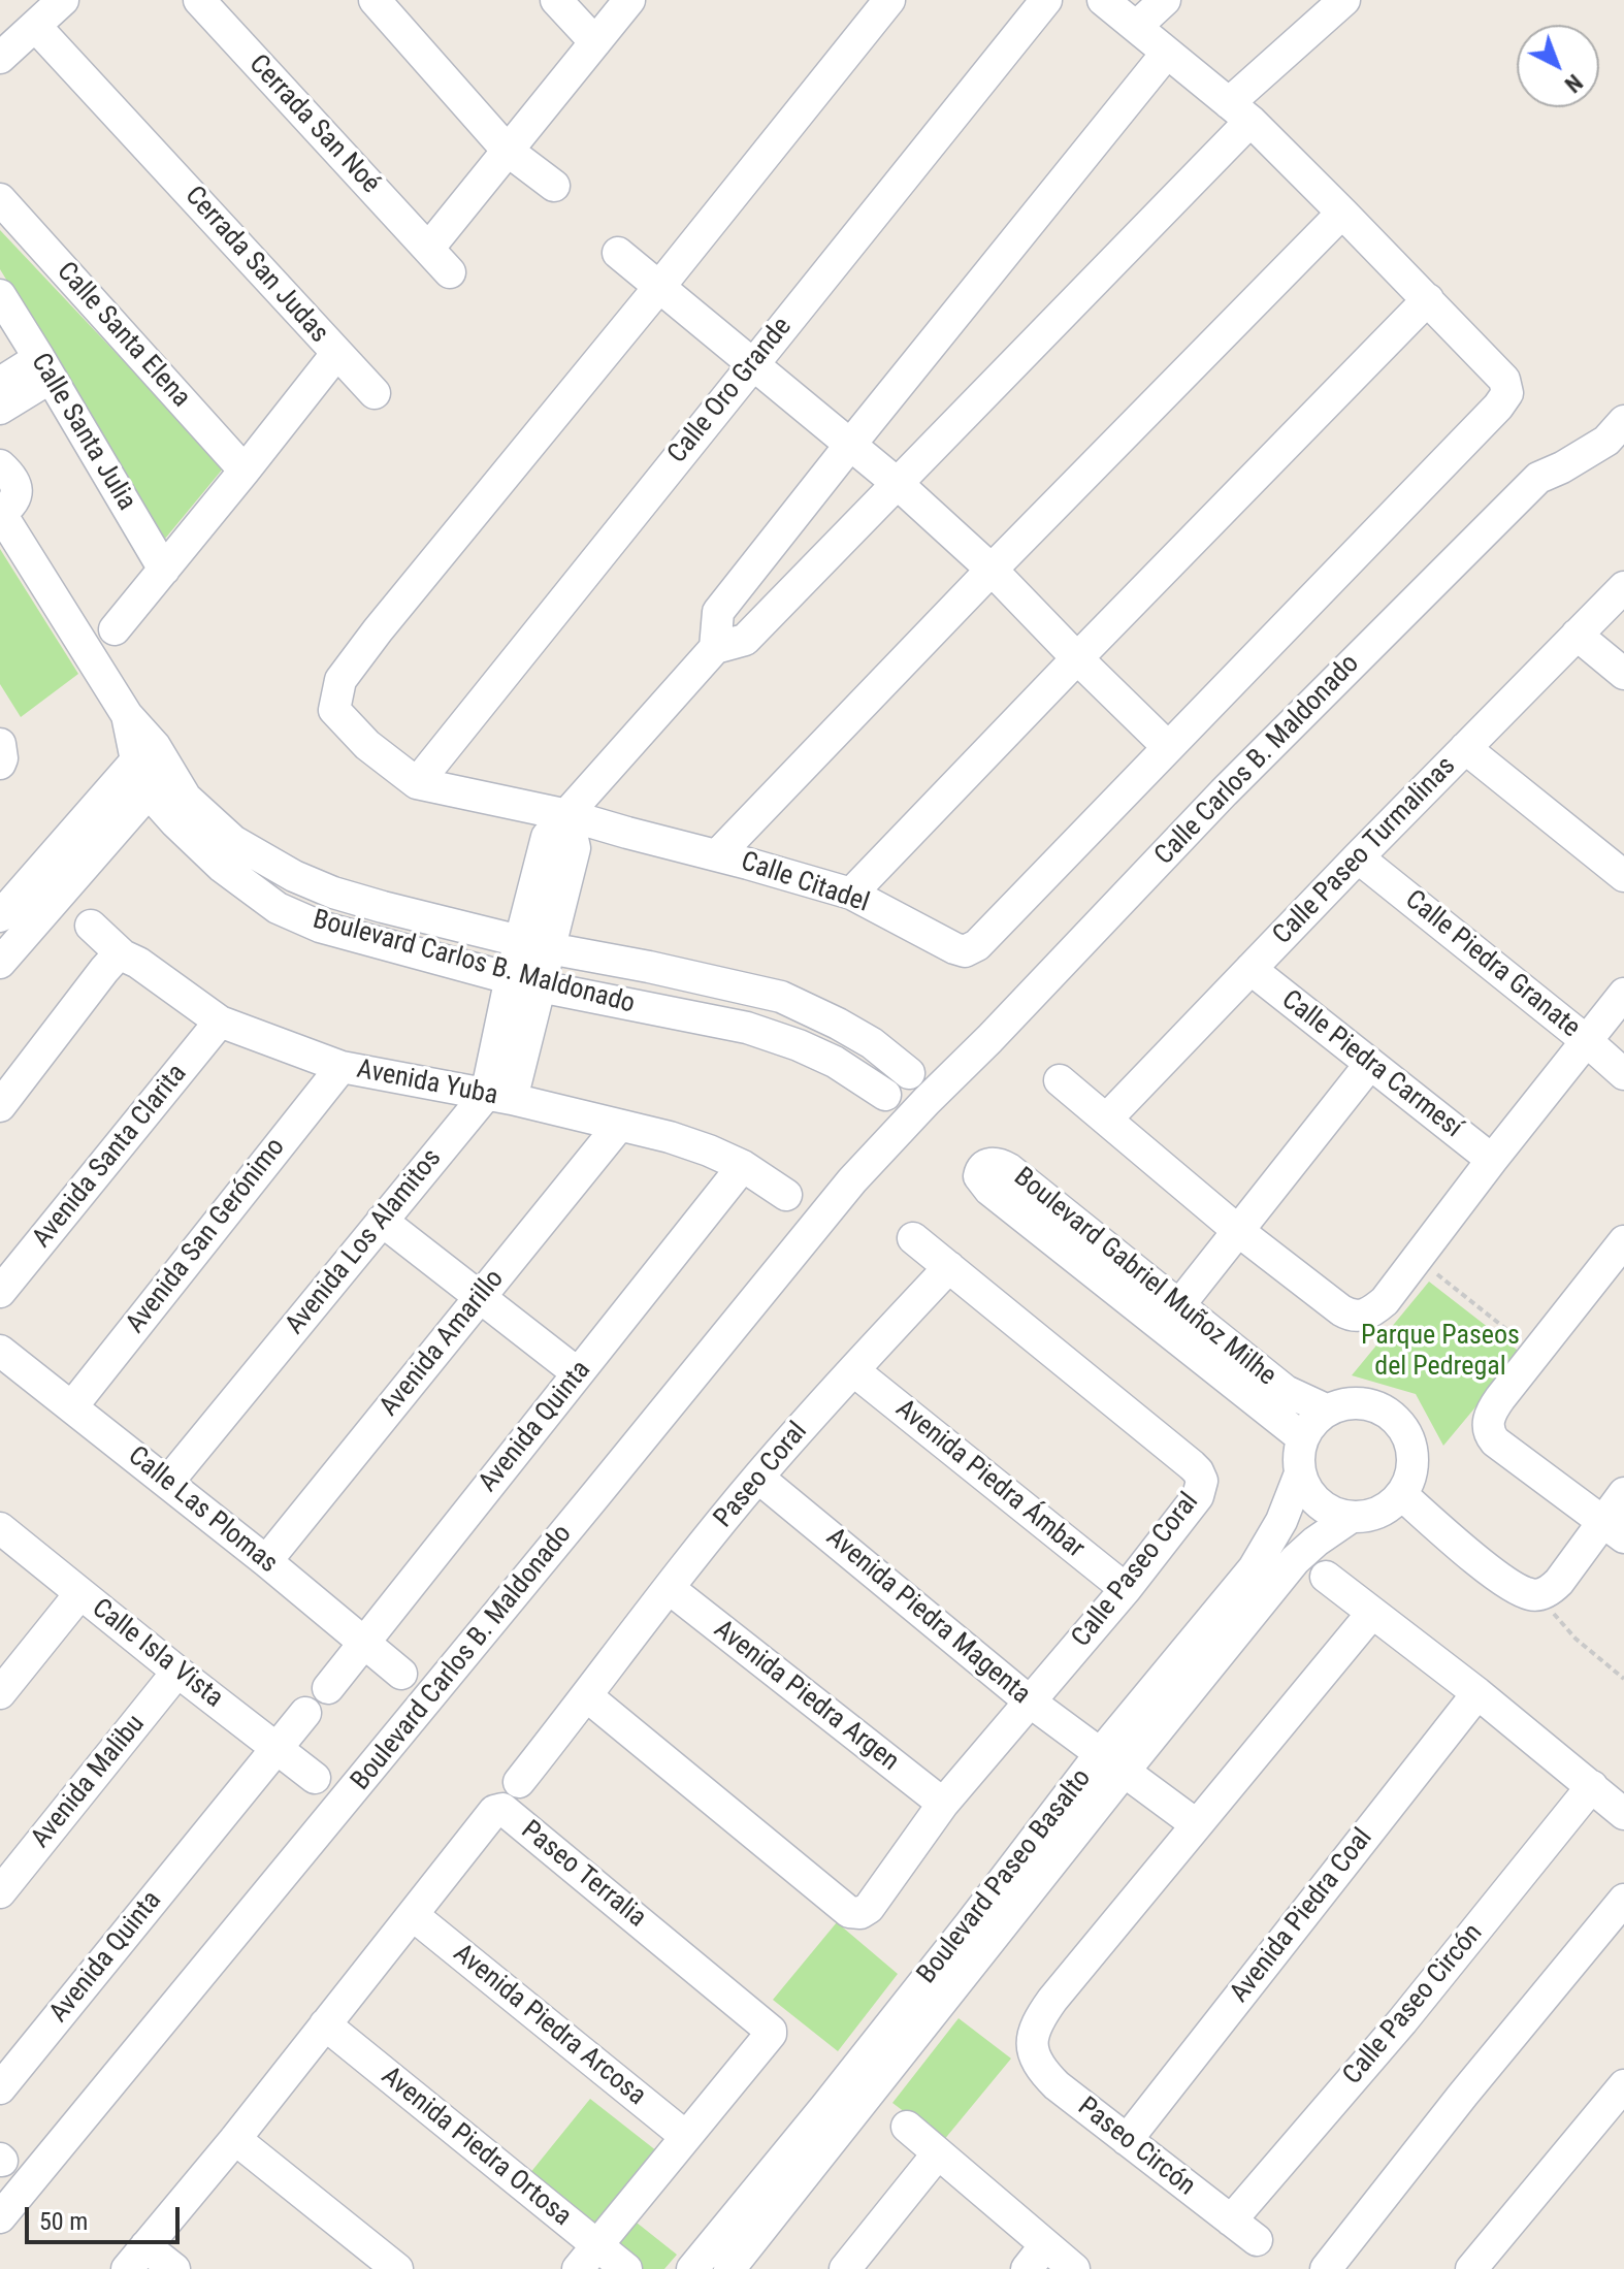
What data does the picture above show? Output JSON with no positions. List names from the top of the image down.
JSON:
{
  "streets": {
    "street": [
      "Cerrada San Noé",
      "Cerrada San Judas",
      "Calle Santa Elena",
      "Calle Oro Grande",
      "Calle Santa Julia",
      "Calle Carlos B. Maldonado",
      "Calle Paseo Turmalinas",
      "Calle Citadel",
      "Boulevard Carlos B. Maldonado",
      "Calle Piedra Granate",
      "Calle Piedra Carmesí",
      "Avenida Yuba",
      "Avenida Santa Clarita",
      "Avenida San Gerónimo",
      "Avenida Los Alamitos",
      "Boulevard Gabriel Muñoz Milhe",
      "Avenida Amarillo",
      "Avenida Quinta",
      "Paseo Coral",
      "Avenida Piedra Ámbar",
      "Calle Las Plomas",
      "Calle Paseo Coral",
      "Avenida Piedra Magenta",
      "Calle Isla Vista",
      "Avenida Piedra Argen",
      "Avenida Malibu",
      "Paseo Terralia",
      "Boulevard Paseo Basalto",
      "Avenida Piedra Coal",
      "Calle Paseo Circón",
      "Avenida Piedra Arcosa",
      "Avenida Piedra Ortosa",
      "Paseo Circón"
    ]
  },
  "crossings": [
    ["Cerrada San Judas", "Calle Santa Elena"],
    ["Cerrada San Judas", "Calle Santa Julia"],
    ["Calle Oro Grande", "Calle Citadel"],
    ["Calle Carlos B. Maldonado", "Boulevard Carlos B. Maldonado"],
    ["Calle Paseo Turmalinas", "Calle Piedra Granate"],
    ["Calle Paseo Turmalinas", "Calle Piedra Carmesí"],
    ["Calle Citadel", "Avenida Los Alamitos"],
    ["Boulevard Carlos B. Maldonado", "Avenida Los Alamitos"],
    ["Avenida Yuba", "Avenida Santa Clarita"],
    ["Avenida Yuba", "Avenida San Gerónimo"],
    ["Avenida Yuba", "Avenida Los Alamitos"],
    ["Avenida Yuba", "Avenida Amarillo"],
    ["Avenida Yuba", "Avenida Quinta"],
    ["Avenida San Gerónimo", "Calle Las Plomas"],
    ["Avenida Los Alamitos", "Calle Las Plomas"],
    ["Boulevard Gabriel Muñoz Milhe", "Boulevard Paseo Basalto"],
    ["Avenida Amarillo", "Calle Las Plomas"],
    ["Avenida Quinta", "Calle Las Plomas"],
    ["Avenida Quinta", "Calle Isla Vista"],
    ["Paseo Coral", "Avenida Piedra Ámbar"],
    ["Paseo Coral", "Calle Paseo Coral"],
    ["Paseo Coral", "Avenida Piedra Magenta"],
    ["Paseo Coral", "Avenida Piedra Argen"],
    ["Avenida Piedra Ámbar", "Calle Paseo Coral"],
    ["Calle Paseo Coral", "Avenida Piedra Magenta"],
    ["Calle Paseo Coral", "Avenida Piedra Argen"],
    ["Avenida Piedra Magenta", "Boulevard Paseo Basalto"],
    ["Avenida Piedra Magenta", "Paseo Circón"],
    ["Calle Isla Vista", "Avenida Malibu"],
    ["Paseo Terralia", "Avenida Piedra Arcosa"],
    ["Paseo Terralia", "Avenida Piedra Ortosa"],
    ["Avenida Piedra Coal", "Paseo Circón"],
    ["Calle Paseo Circón", "Paseo Circón"]
  ],
  "parks": ["Parque Paseos del Pedregal"],
  "scale_bar": "50 m",
  "north": "bottom right"
}
